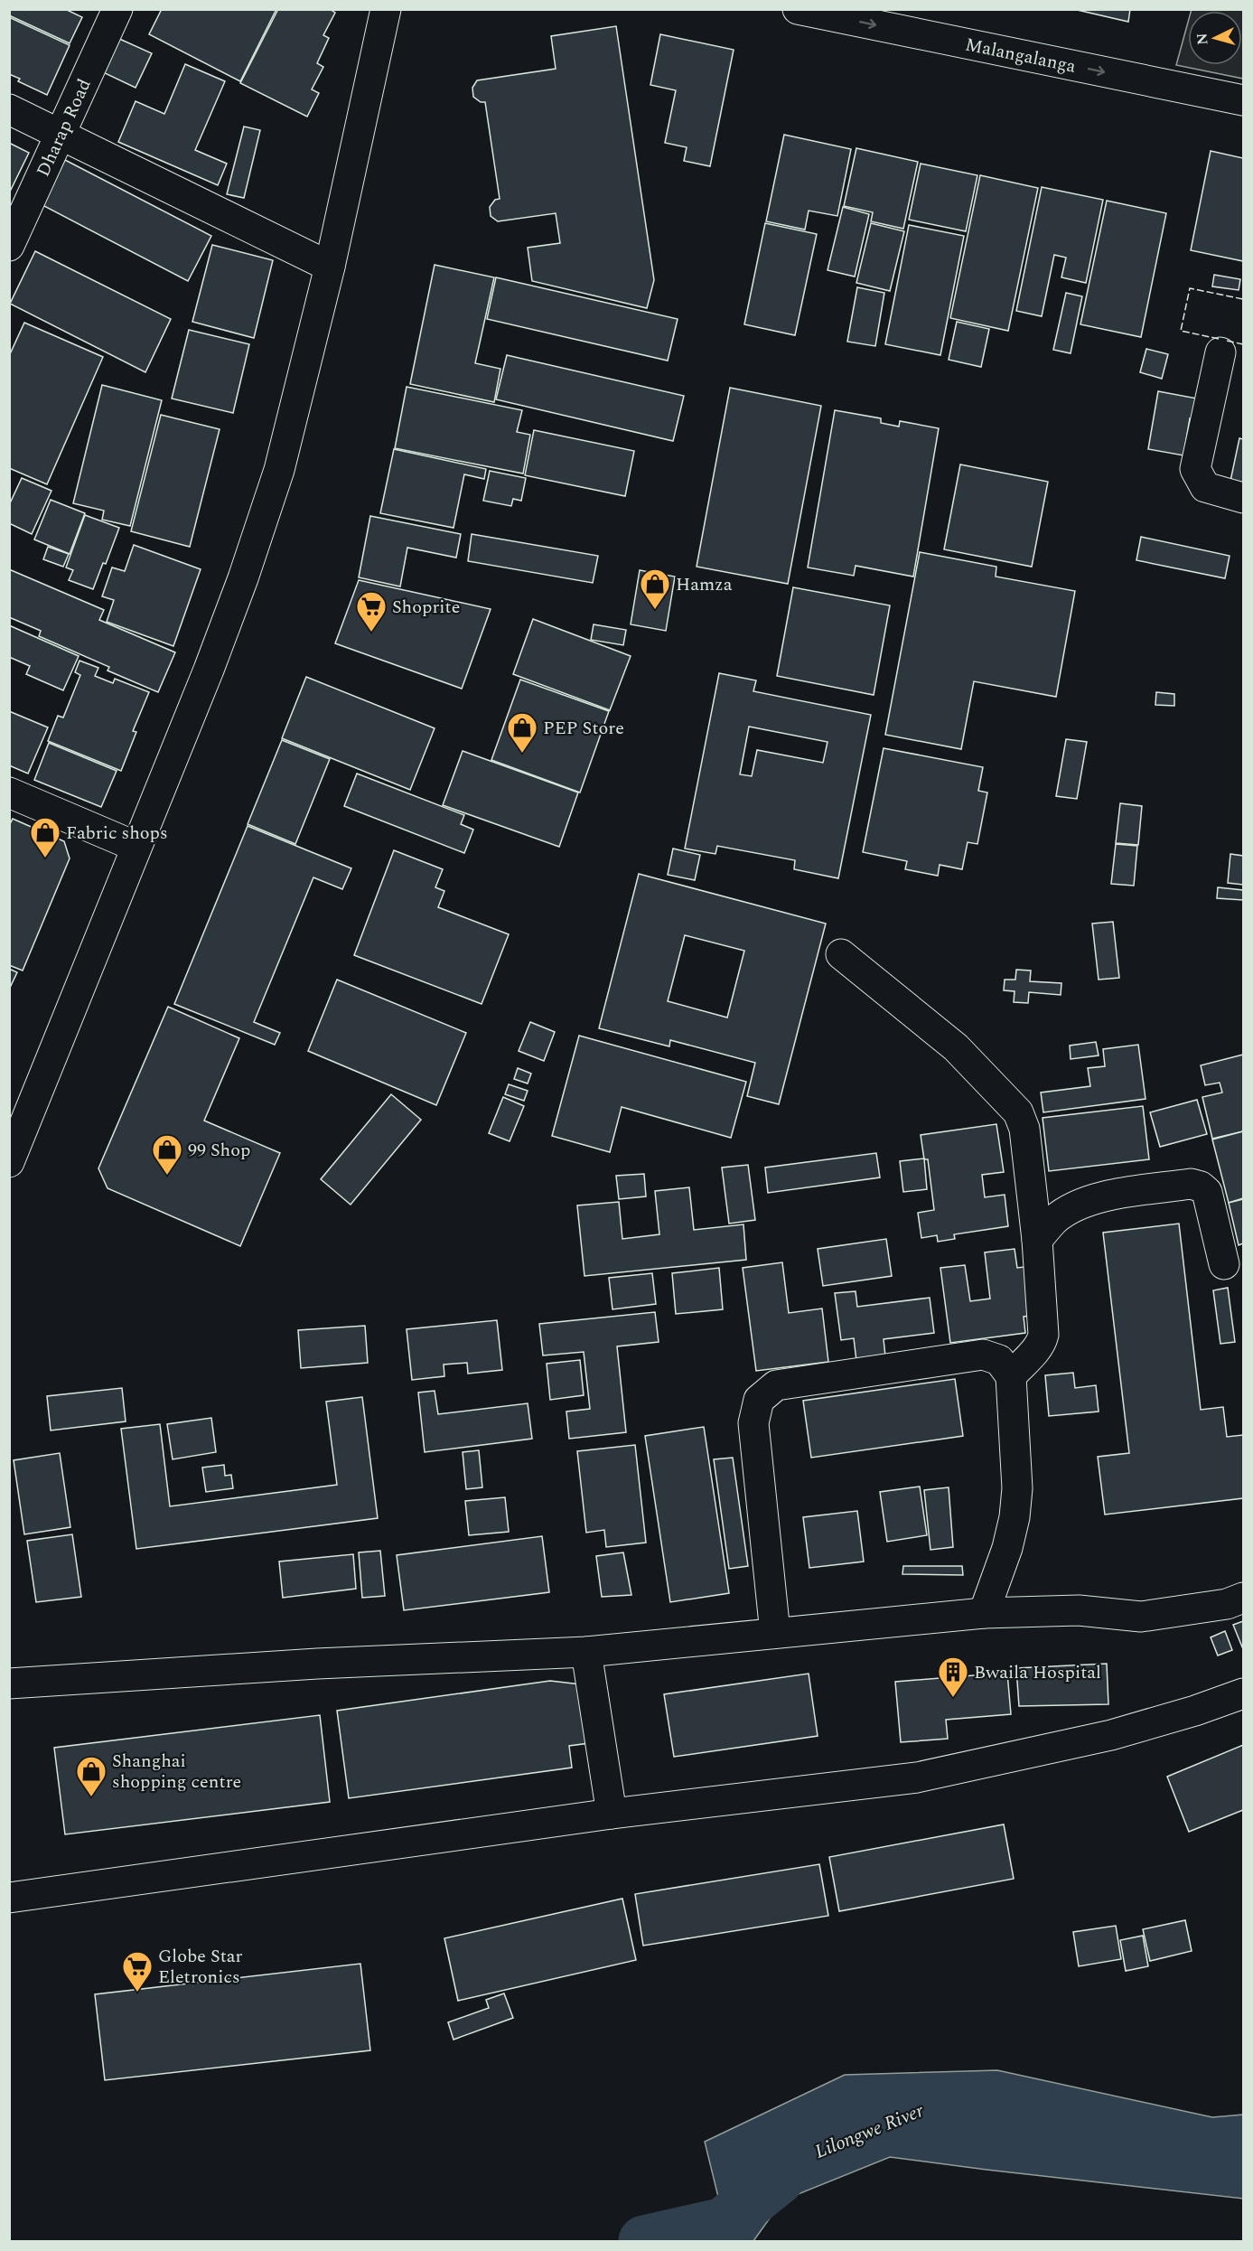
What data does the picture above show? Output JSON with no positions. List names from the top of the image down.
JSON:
{
  "streets": {
    "main road": ["Malangalanga", "Dharap Road"]
  },
  "one_way": ["Malangalanga"],
  "water": ["Lilongwe River"],
  "places": {
    "shop": [
      "Hamza",
      "PEP Store",
      "Fabric shops",
      "99 Shop",
      "Shanghai shopping centre"
    ],
    "supermarket": ["Shoprite", "Globe Star Eletronics"],
    "building": ["Bwaila Hospital"]
  },
  "north": "left"
}
